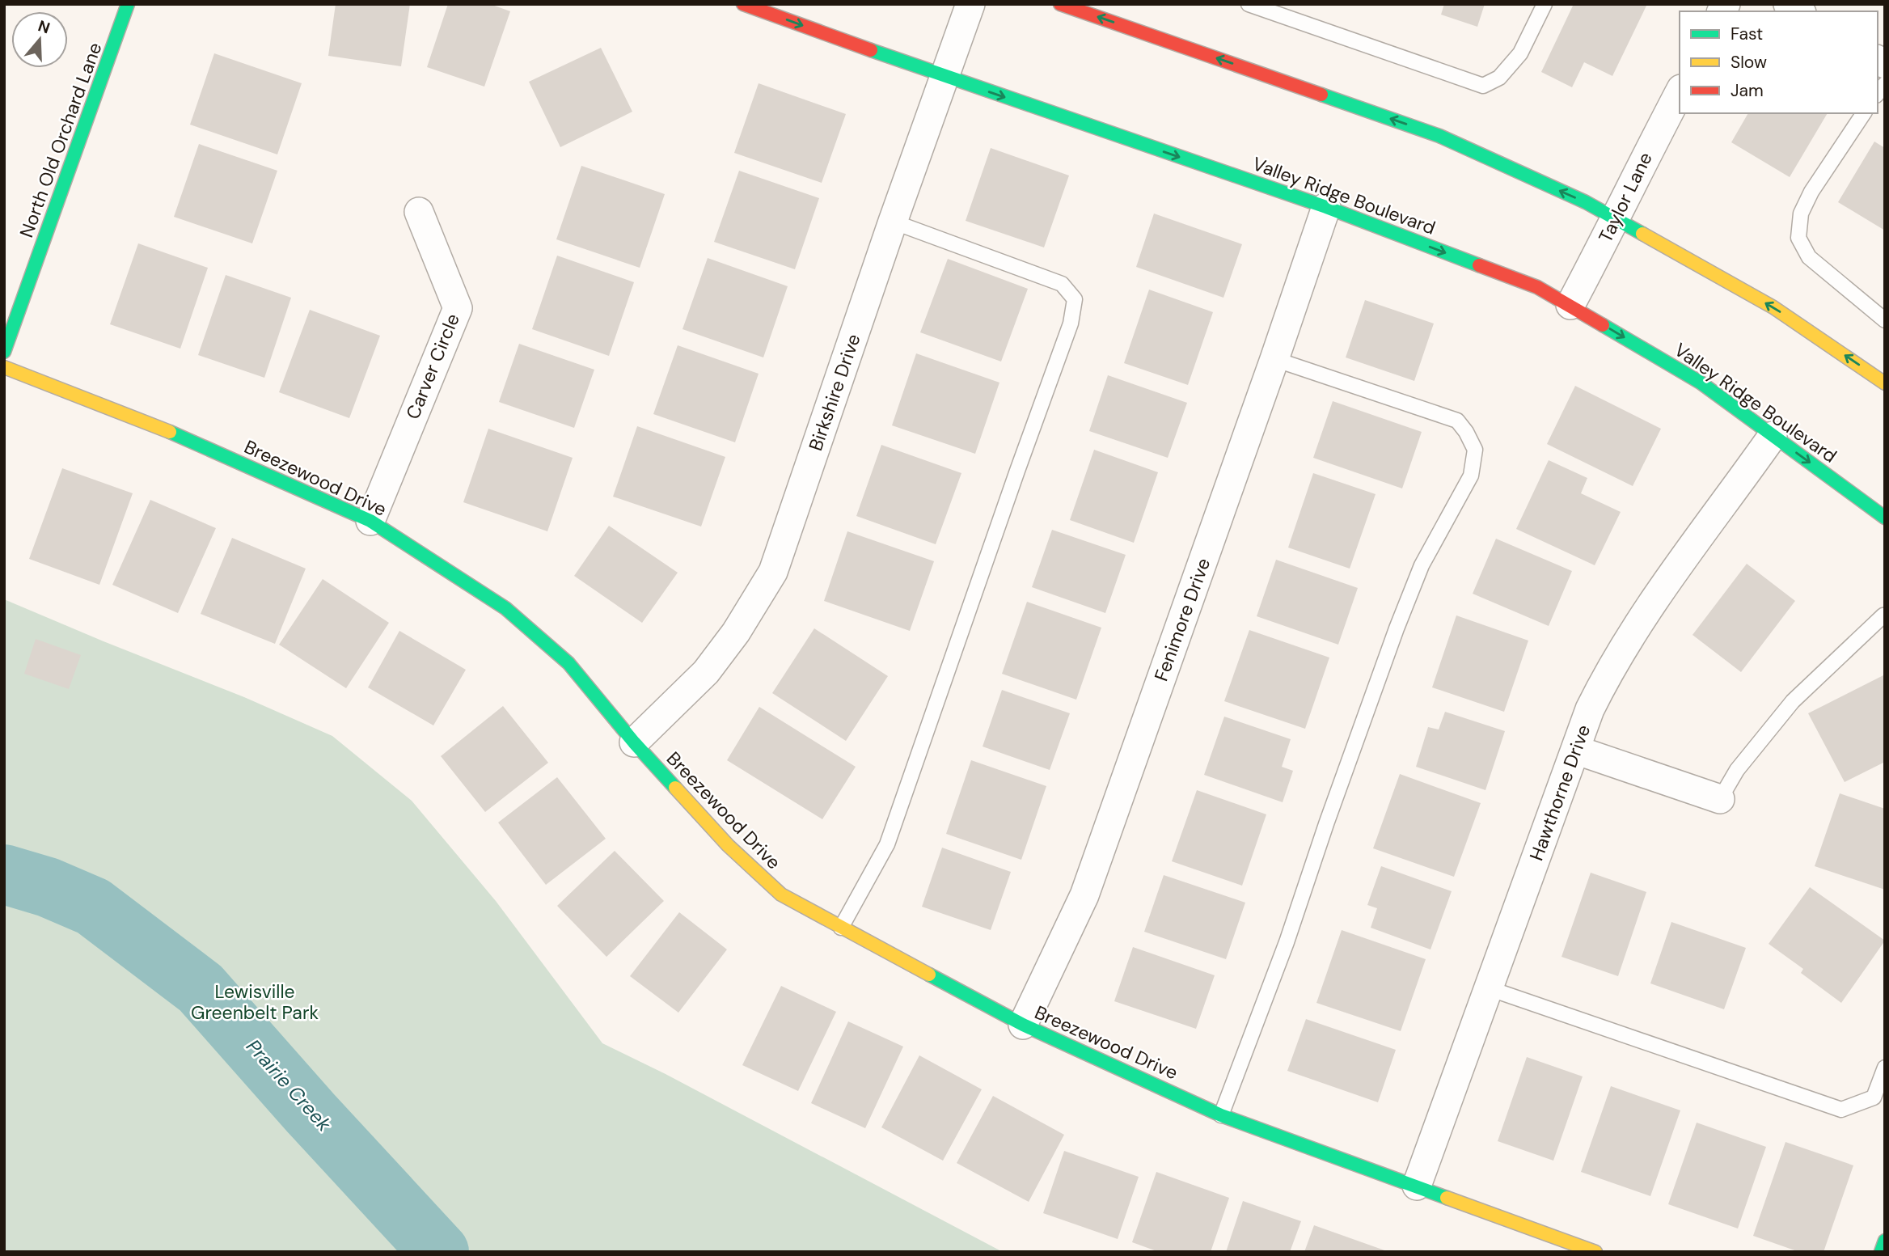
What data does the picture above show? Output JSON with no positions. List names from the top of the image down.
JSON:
{
  "streets": {
    "street": [
      "North Old Orchard Lane",
      "Valley Ridge Boulevard",
      "Taylor Lane",
      "Carver Circle",
      "Birkshire Drive",
      "Breezewood Drive",
      "Fenimore Drive",
      "Hawthorne Drive"
    ]
  },
  "crossings": [
    ["Valley Ridge Boulevard", "Taylor Lane"],
    ["Valley Ridge Boulevard", "Birkshire Drive"],
    ["Valley Ridge Boulevard", "Fenimore Drive"],
    ["Valley Ridge Boulevard", "Hawthorne Drive"],
    ["Carver Circle", "Breezewood Drive"],
    ["Birkshire Drive", "Breezewood Drive"],
    ["Breezewood Drive", "Fenimore Drive"],
    ["Breezewood Drive", "Hawthorne Drive"]
  ],
  "water": ["Prairie Creek"],
  "parks": ["Lewisville Greenbelt Park"],
  "legend": ["Fast", "Slow", "Jam"],
  "north": "top"
}
